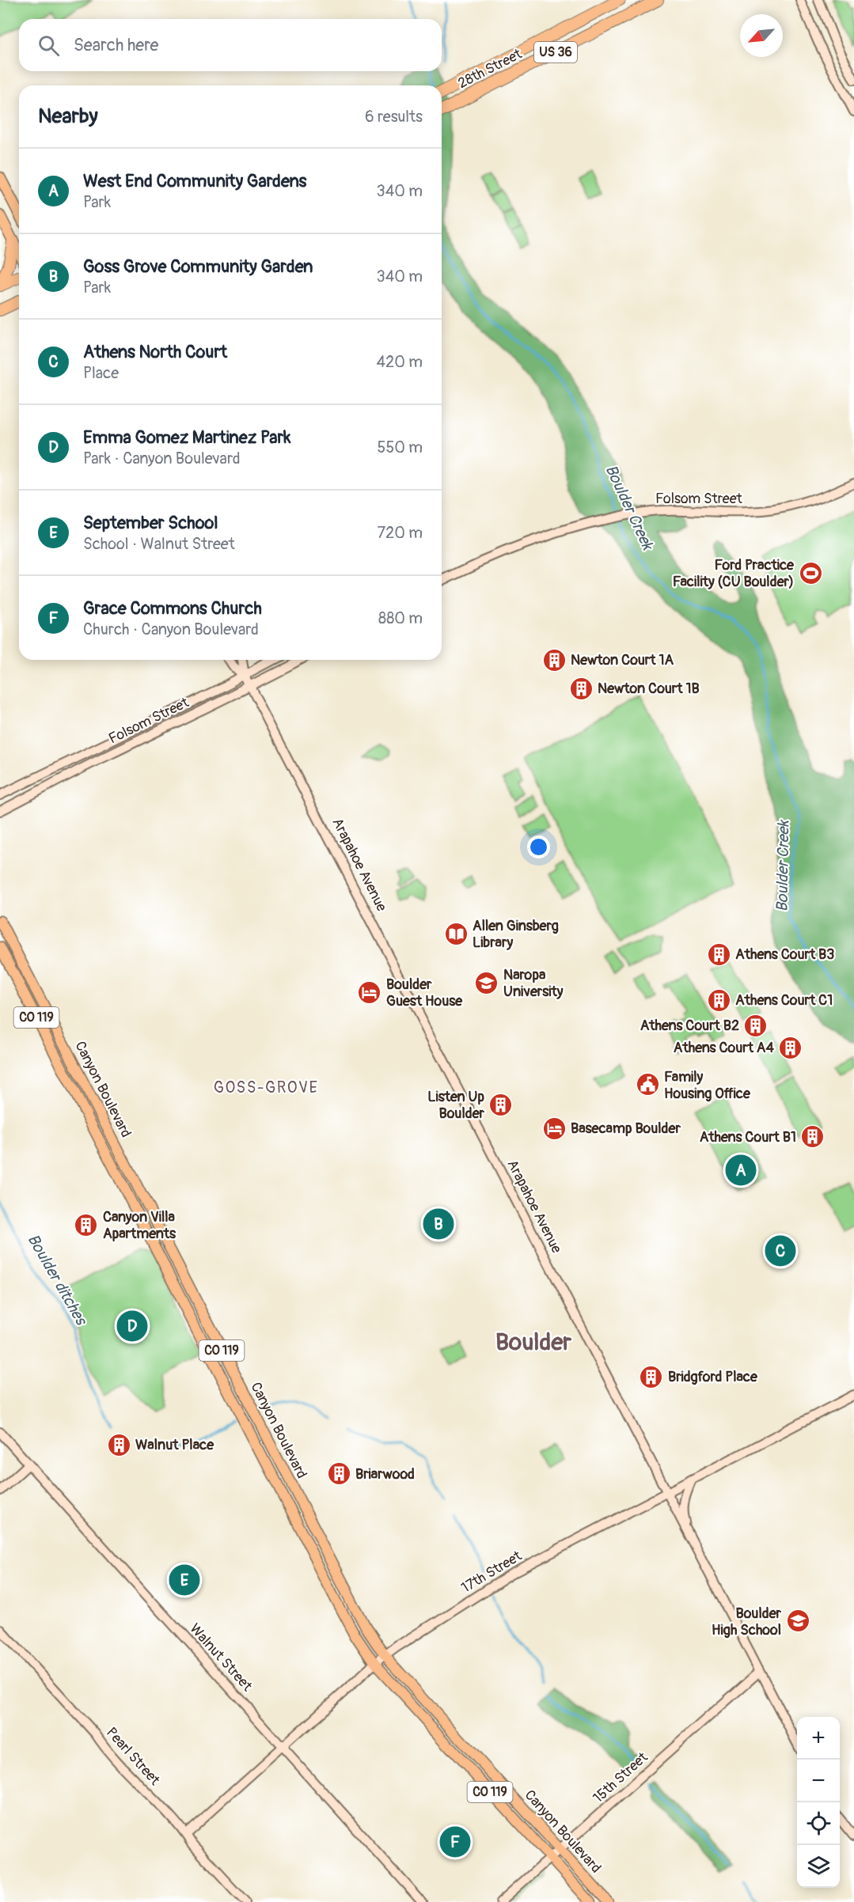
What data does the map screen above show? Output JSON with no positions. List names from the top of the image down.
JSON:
{
  "streets": {
    "highway": ["US 36", "28th Street"],
    "main road": [
      "Folsom Street",
      "Arapahoe Avenue",
      "CO 119",
      "Canyon Boulevard",
      "17th Street",
      "Walnut Street",
      "Pearl Street",
      "15th Street"
    ]
  },
  "crossings": [
    ["Folsom Street", "Arapahoe Avenue"],
    ["Arapahoe Avenue", "17th Street"],
    ["Arapahoe Avenue", "15th Street"],
    ["Canyon Boulevard", "17th Street"],
    ["Canyon Boulevard", "15th Street"],
    ["17th Street", "Walnut Street"],
    ["17th Street", "Pearl Street"]
  ],
  "districts": ["GOSS-GROVE", "Boulder"],
  "water": ["Boulder Creek", "Boulder ditches"],
  "places": {
    "sports": ["Ford Practice Facility (CU Boulder)"],
    "building": [
      "Newton Court 1A",
      "Newton Court 1B",
      "Athens Court B3",
      "Athens Court C1",
      "Athens Court B2",
      "Athens Court A4",
      "Listen Up Boulder",
      "Athens Court B1",
      "Canyon Villa Apartments",
      "Bridgford Place",
      "Walnut Place",
      "Briarwood"
    ],
    "library": ["Allen Ginsberg Library"],
    "school or university": ["Naropa University", "Boulder High School"],
    "hotel": ["Boulder Guest House", "Basecamp Boulder"],
    "public building": ["Family Housing Office"]
  },
  "north": "bottom left",
  "page": {
    "search": "Search here",
    "heading": ["Nearby", "6 results"],
    "list": [
      {
        "mark": "A",
        "name": "West End Community Gardens",
        "note": "Park",
        "value": "340 m"
      },
      {
        "mark": "B",
        "name": "Goss Grove Community Garden",
        "note": "Park",
        "value": "340 m"
      },
      {
        "mark": "C",
        "name": "Athens North Court",
        "note": "Place",
        "value": "420 m"
      },
      {
        "mark": "D",
        "name": "Emma Gomez Martinez Park",
        "note": "Park · Canyon Boulevard",
        "value": "550 m"
      },
      {
        "mark": "E",
        "name": "September School",
        "note": "School · Walnut Street",
        "value": "720 m"
      },
      {
        "mark": "F",
        "name": "Grace Commons Church",
        "note": "Church · Canyon Boulevard",
        "value": "880 m"
      }
    ],
    "pins": [
      "A",
      "B",
      "C",
      "D",
      "E",
      "F"
    ],
    "map_buttons": ["+", "−"]
  }
}
